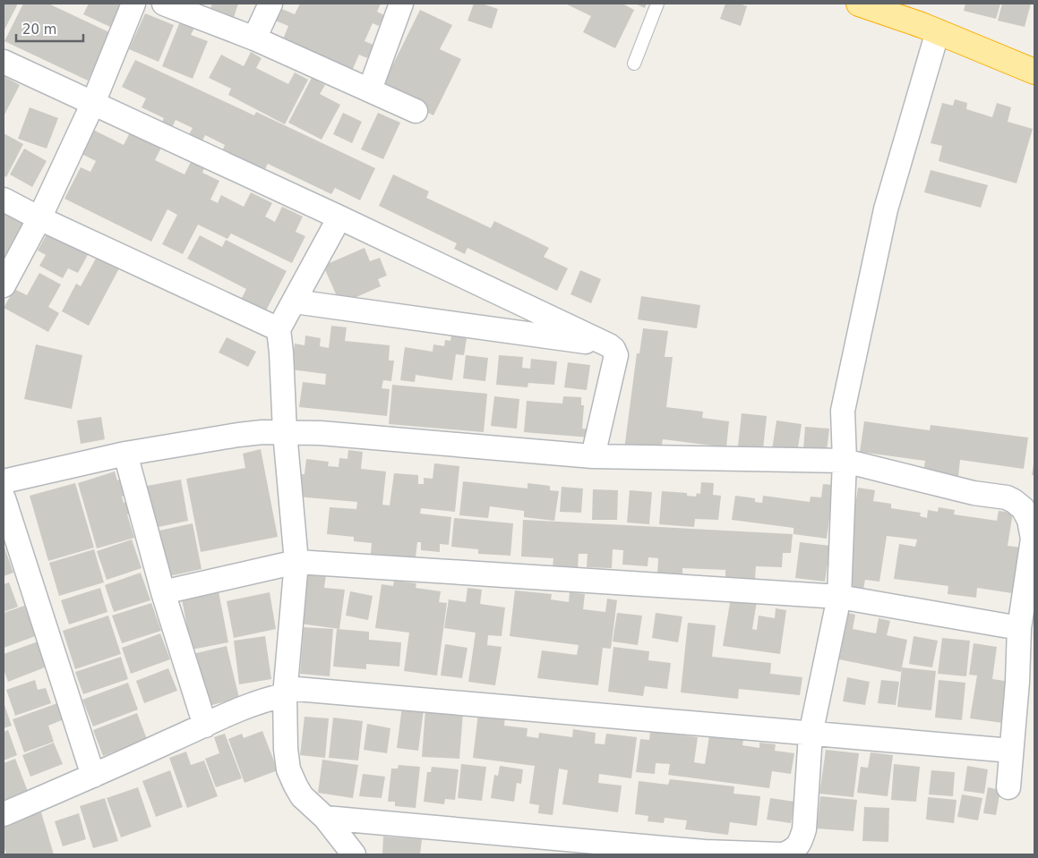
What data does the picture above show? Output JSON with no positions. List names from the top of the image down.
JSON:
{
  "scale_bar": "20 m"
}
